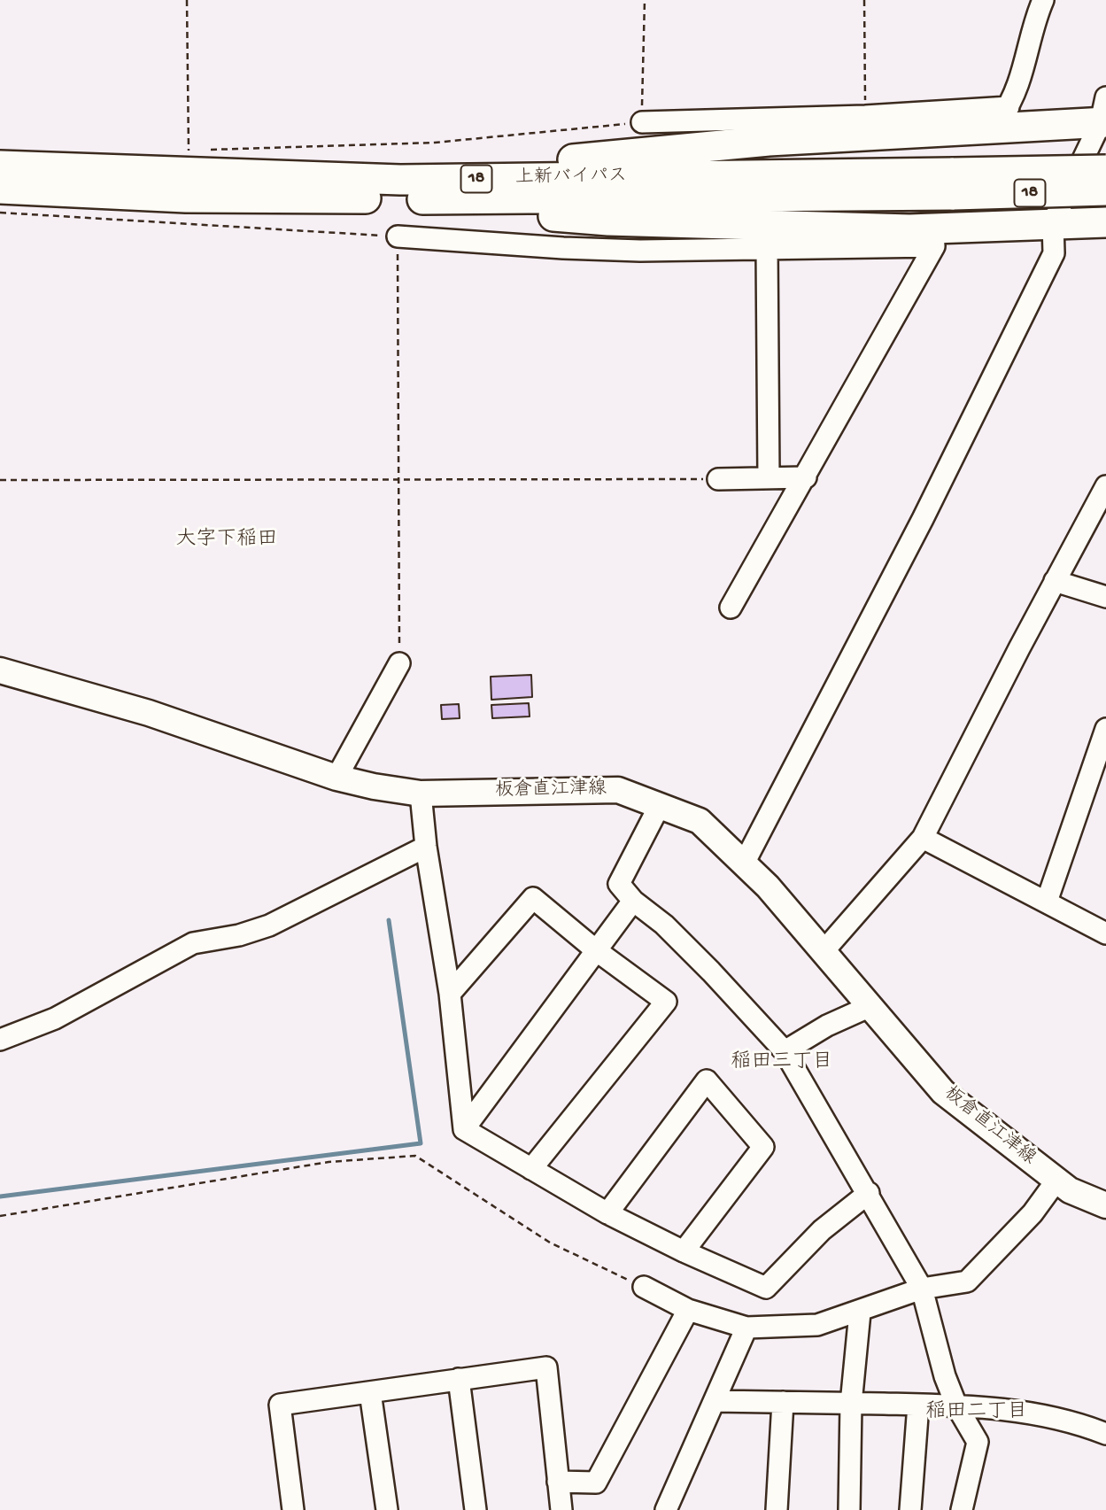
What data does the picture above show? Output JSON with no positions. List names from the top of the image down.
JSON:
{
  "streets": {
    "highway": ["上新バイパス", "18"],
    "main road": ["板倉直江津線"]
  },
  "crossings": [
    ["上新バイパス", "18"]
  ],
  "districts": ["大字下稲田", "稲田三丁目", "稲田二丁目"]
}
